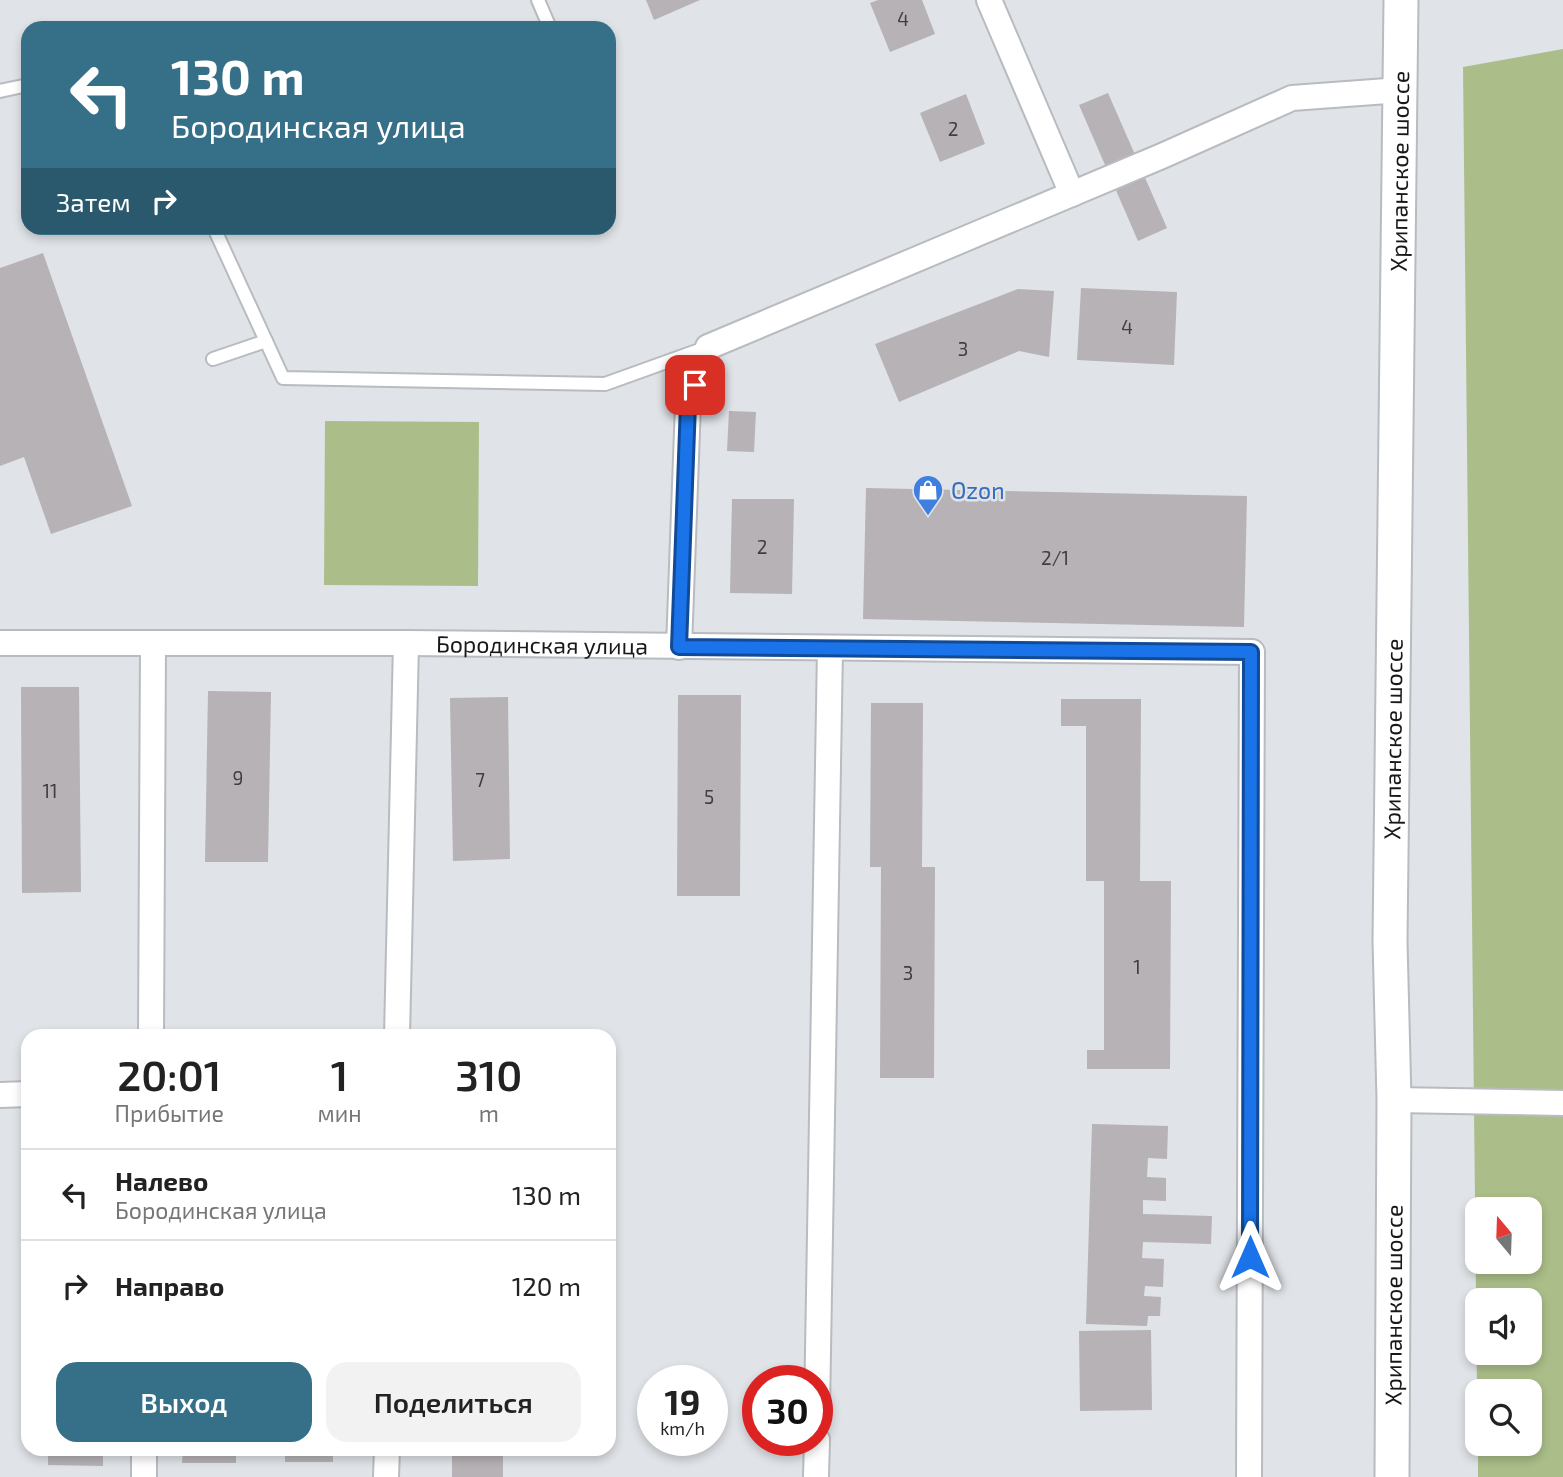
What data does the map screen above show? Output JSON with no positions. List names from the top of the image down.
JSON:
{
  "streets": {
    "main road": ["Хрипанское шоссе"],
    "street": ["Бородинская улица"]
  },
  "places": {
    "shop": ["Ozon"]
  },
  "house_numbers": [
    "4",
    "2",
    "4",
    "3",
    "2",
    "2/1",
    "9",
    "7",
    "11",
    "5",
    "1",
    "3"
  ],
  "north": "top",
  "page": {
    "turn": ["130 m", "Бородинская улица"],
    "then": "Затем",
    "eta": [
      "20:01",
      "Прибытие",
      "1",
      "мин",
      "310",
      "m"
    ],
    "list": [
      {
        "name": "Налево",
        "note": "Бородинская улица",
        "value": "130 m"
      },
      {
        "name": "Направо",
        "value": "120 m"
      }
    ],
    "buttons": ["Выход", "Поделиться"],
    "speed": "19 km/h",
    "limit": "30"
  }
}
